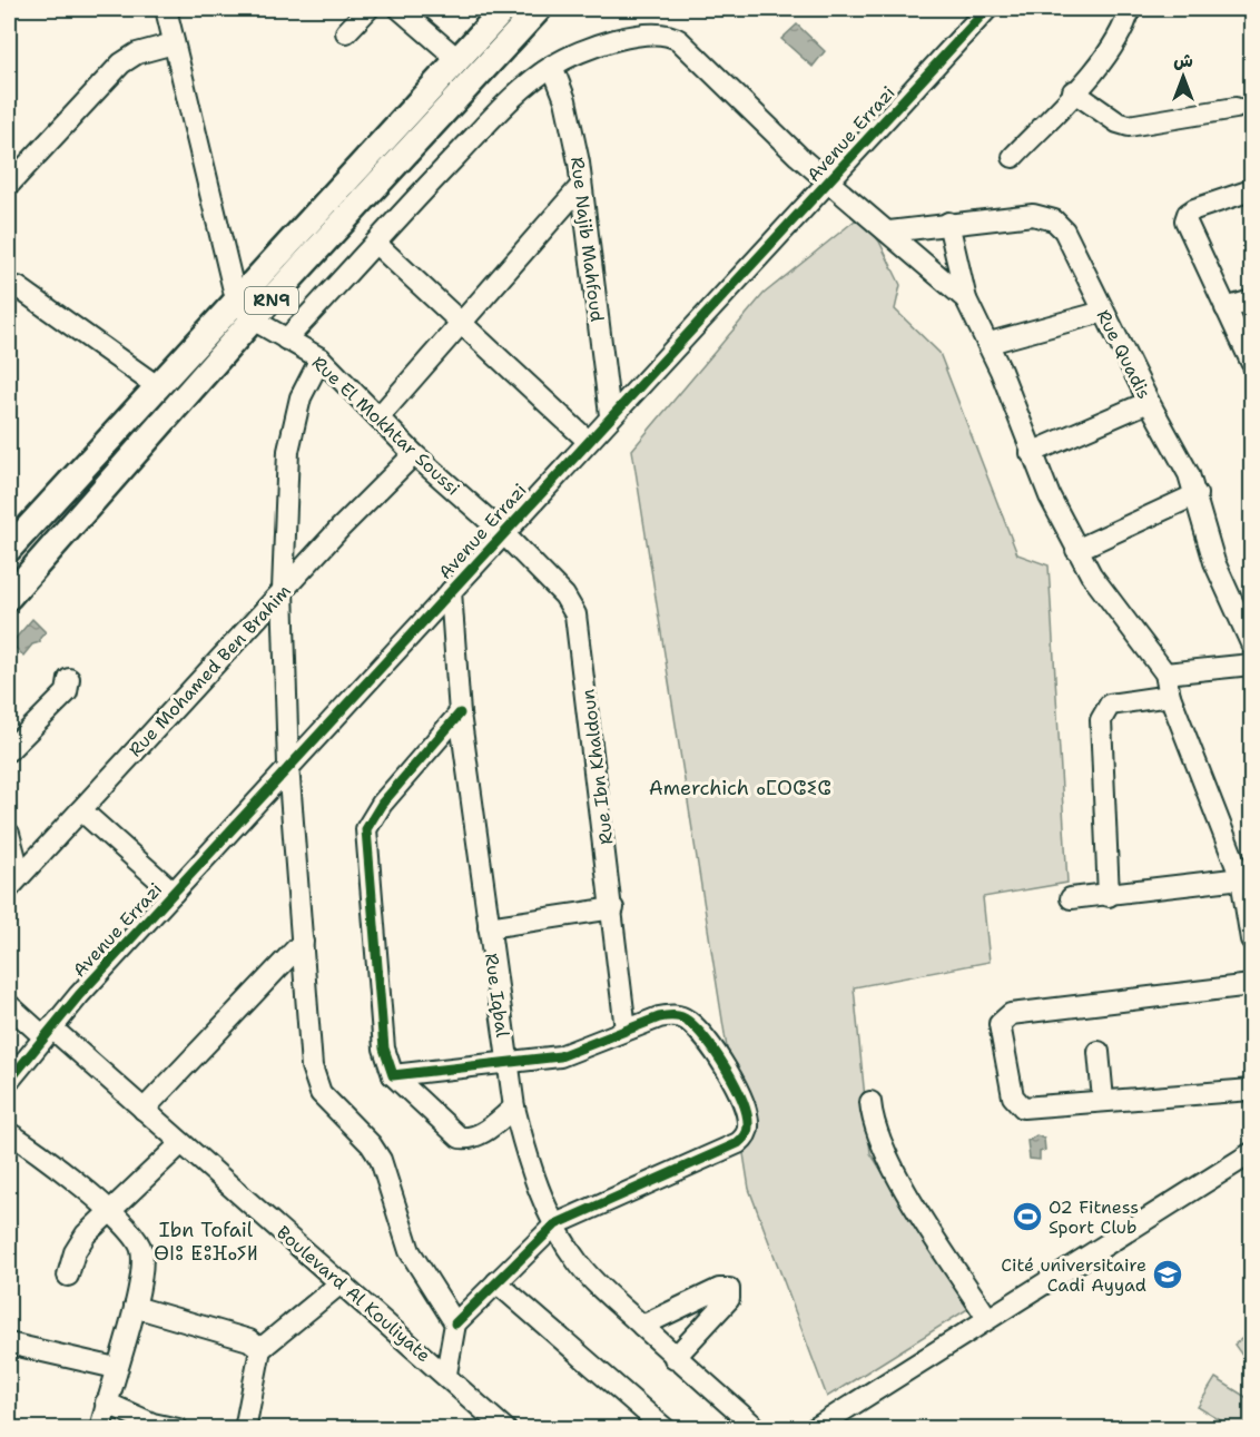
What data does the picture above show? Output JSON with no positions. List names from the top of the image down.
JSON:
{
  "streets": {
    "main road": ["RN9"],
    "street": [
      "Avenue Errazi",
      "Rue Najib Mahfoud",
      "Rue Quadis",
      "Rue El Mokhtar Soussi",
      "Rue Mohamed Ben Brahim",
      "Rue Ibn Khaldoun",
      "Rue Iqbal",
      "Boulevard Al Kouliyate"
    ]
  },
  "crossings": [
    ["Avenue Errazi", "Rue Najib Mahfoud"],
    ["Avenue Errazi", "Rue El Mokhtar Soussi"],
    ["Avenue Errazi", "Rue Ibn Khaldoun"],
    ["Avenue Errazi", "Rue Iqbal"],
    ["Avenue Errazi", "Boulevard Al Kouliyate"],
    ["RN9", "Rue El Mokhtar Soussi"],
    ["Rue El Mokhtar Soussi", "Rue Mohamed Ben Brahim"],
    ["Rue El Mokhtar Soussi", "Rue Ibn Khaldoun"]
  ],
  "districts": ["Amerchich ⴰⵎⵔⵛⵉⵛ", "Ibn Tofail ⴱⵏⵓ ⵟⵓⴼⴰⵢⵍ"],
  "places": {
    "sports": ["O2 Fitness Sport Club"],
    "school or university": ["Cité universitaire Cadi Ayyad"]
  },
  "north": "top"
}
